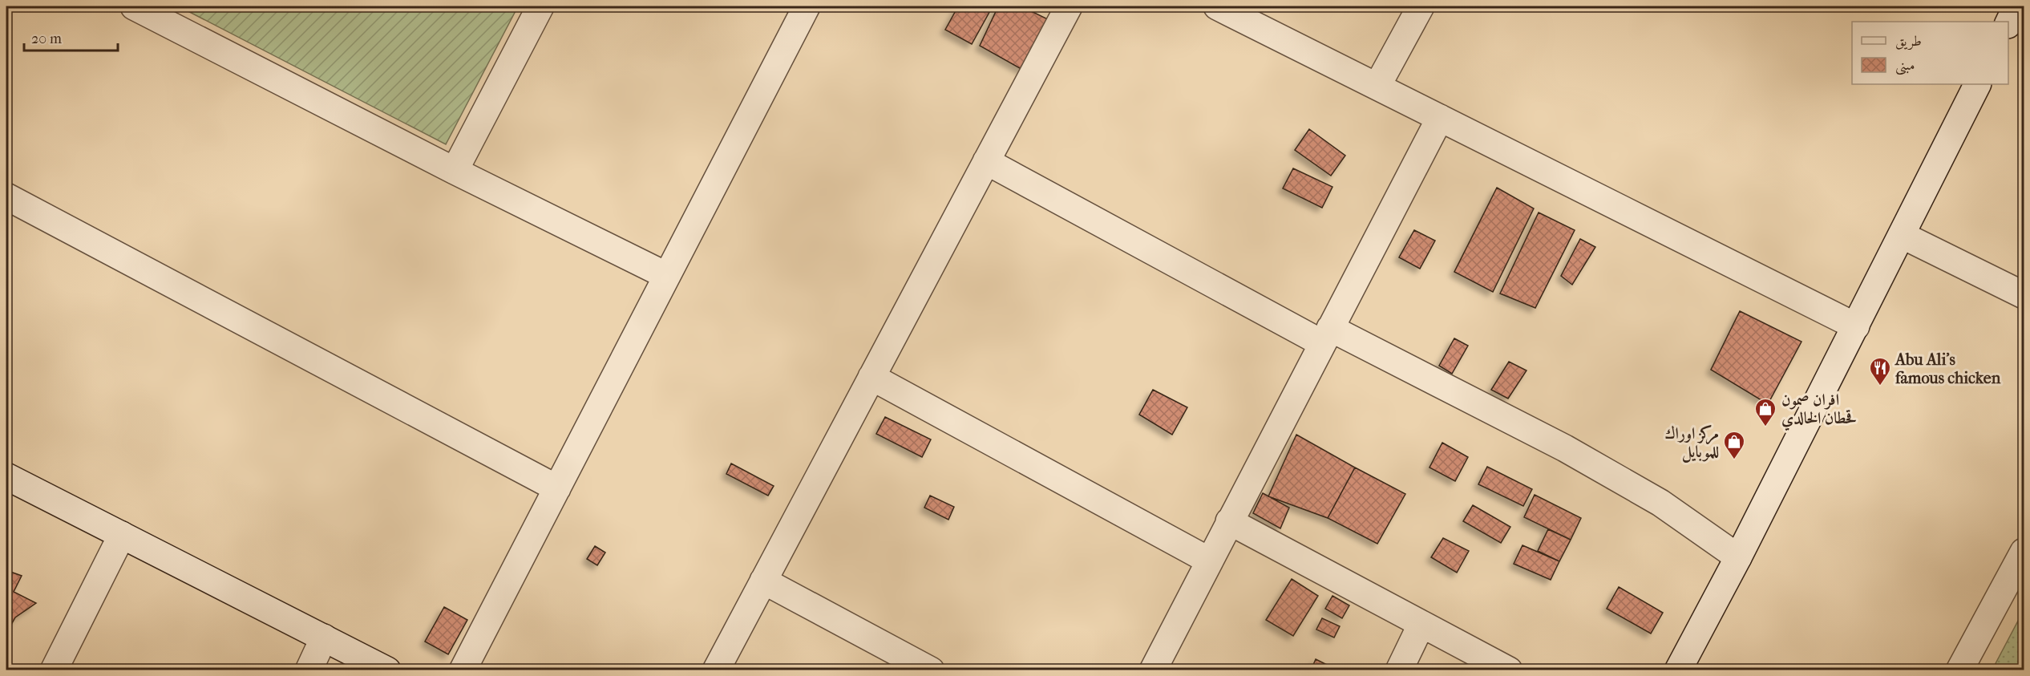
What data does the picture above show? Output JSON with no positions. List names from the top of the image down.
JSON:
{
  "places": {
    "restaurant": ["Abu Ali's famous chicken"],
    "shop": ["افران صمون قحطان الخالدي", "مركز اوراك للموبايل"]
  },
  "legend": ["طريق", "مبنى"],
  "scale_bar": "20 m"
}
